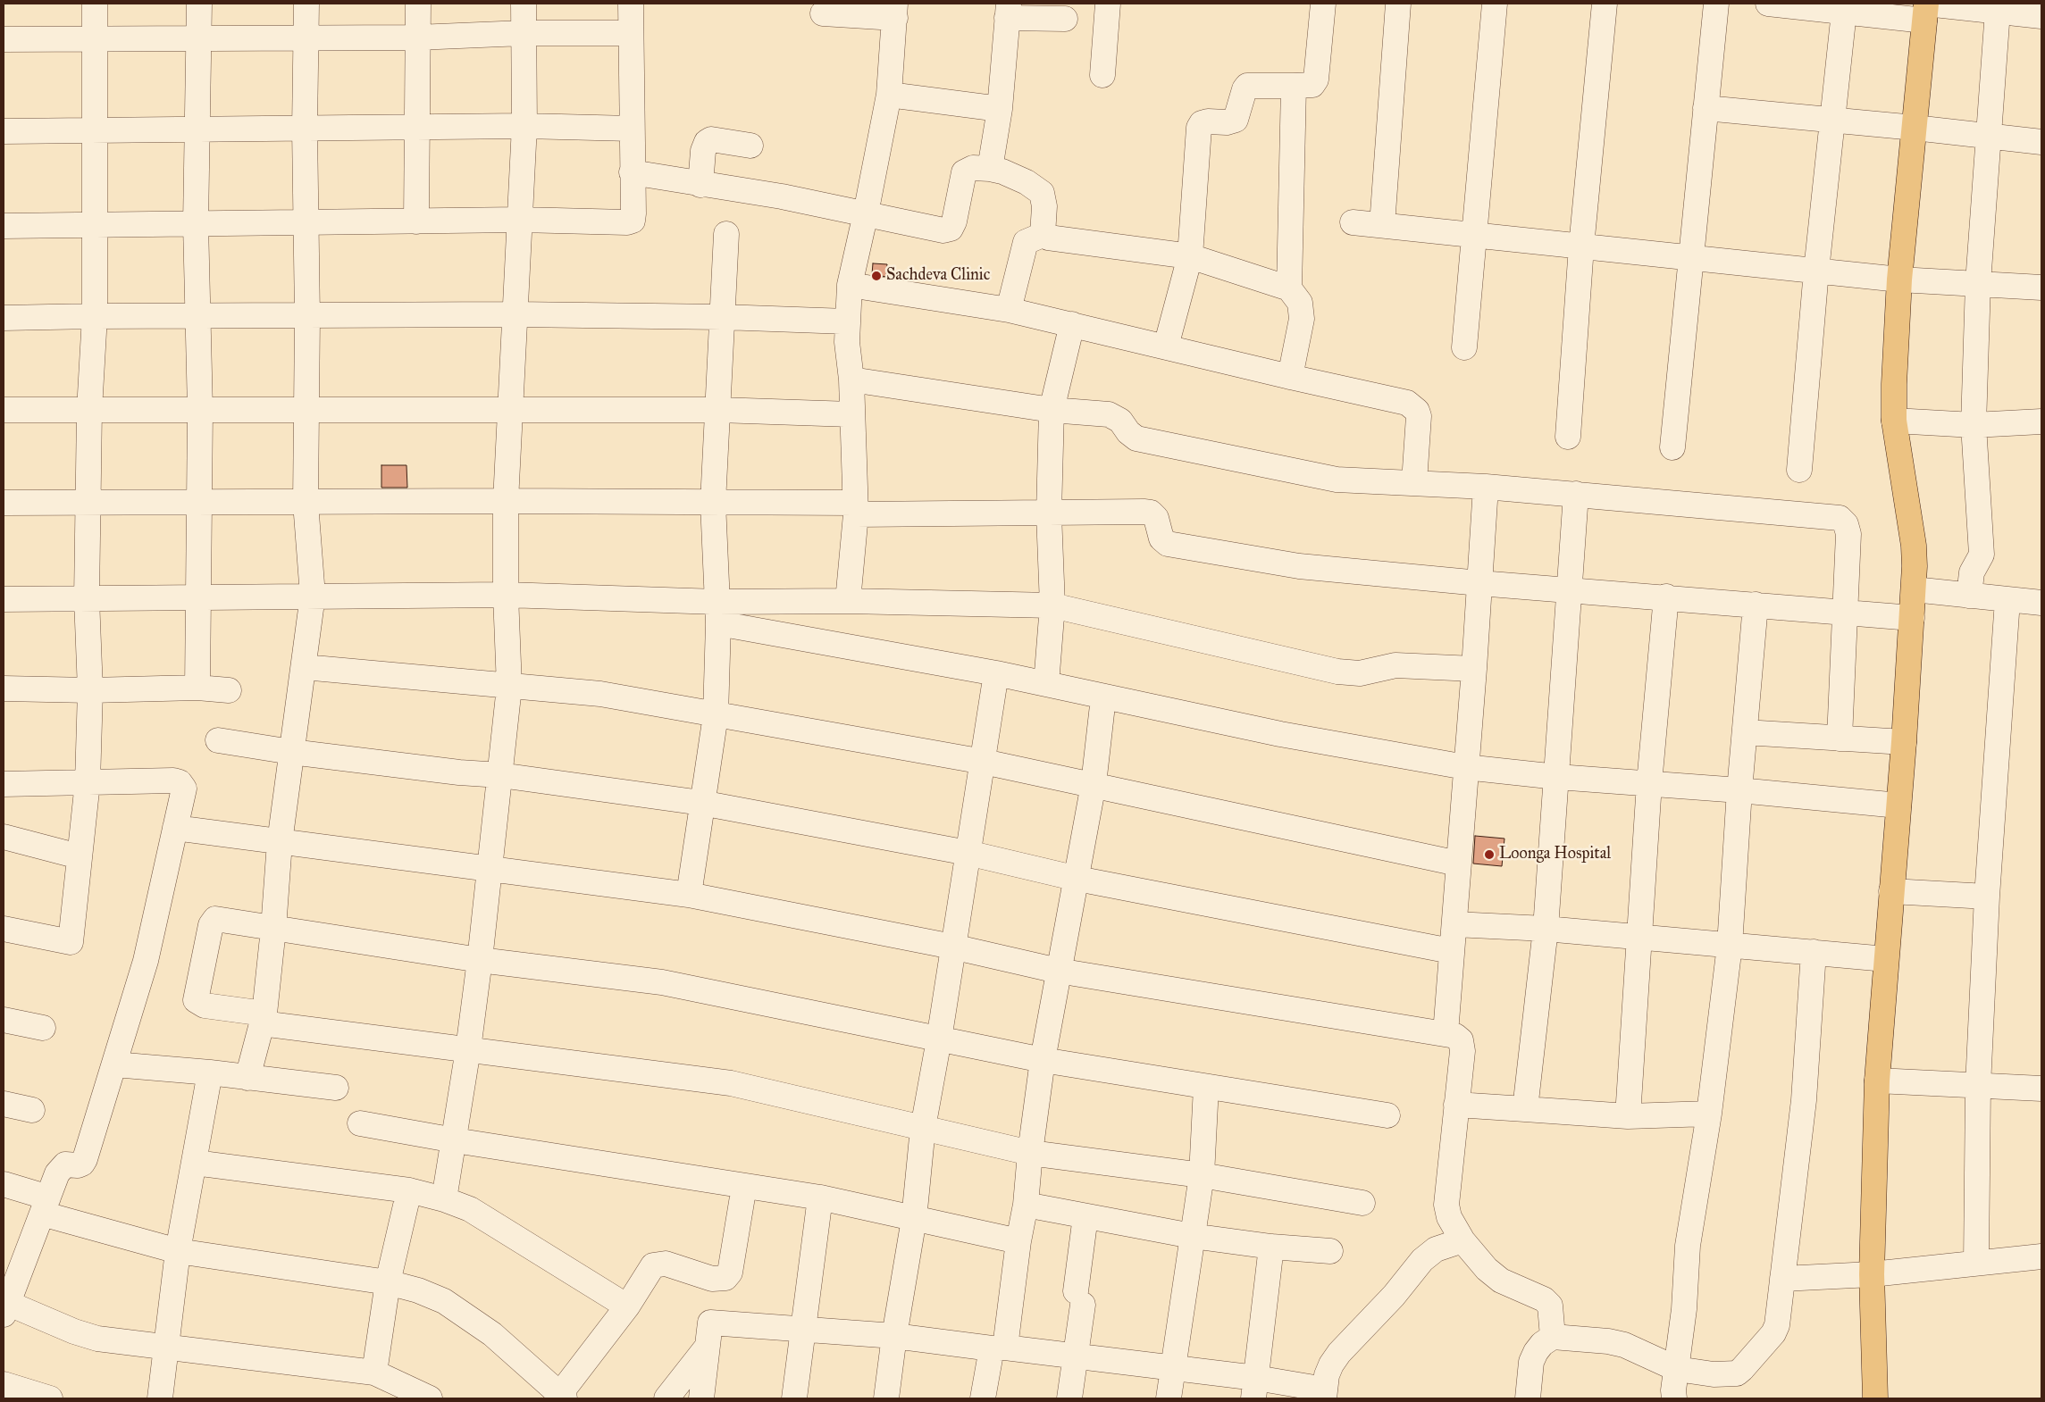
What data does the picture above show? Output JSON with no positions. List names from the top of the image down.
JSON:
{
  "places": ["Sachdeva Clinic", "Loonga Hospital"]
}
